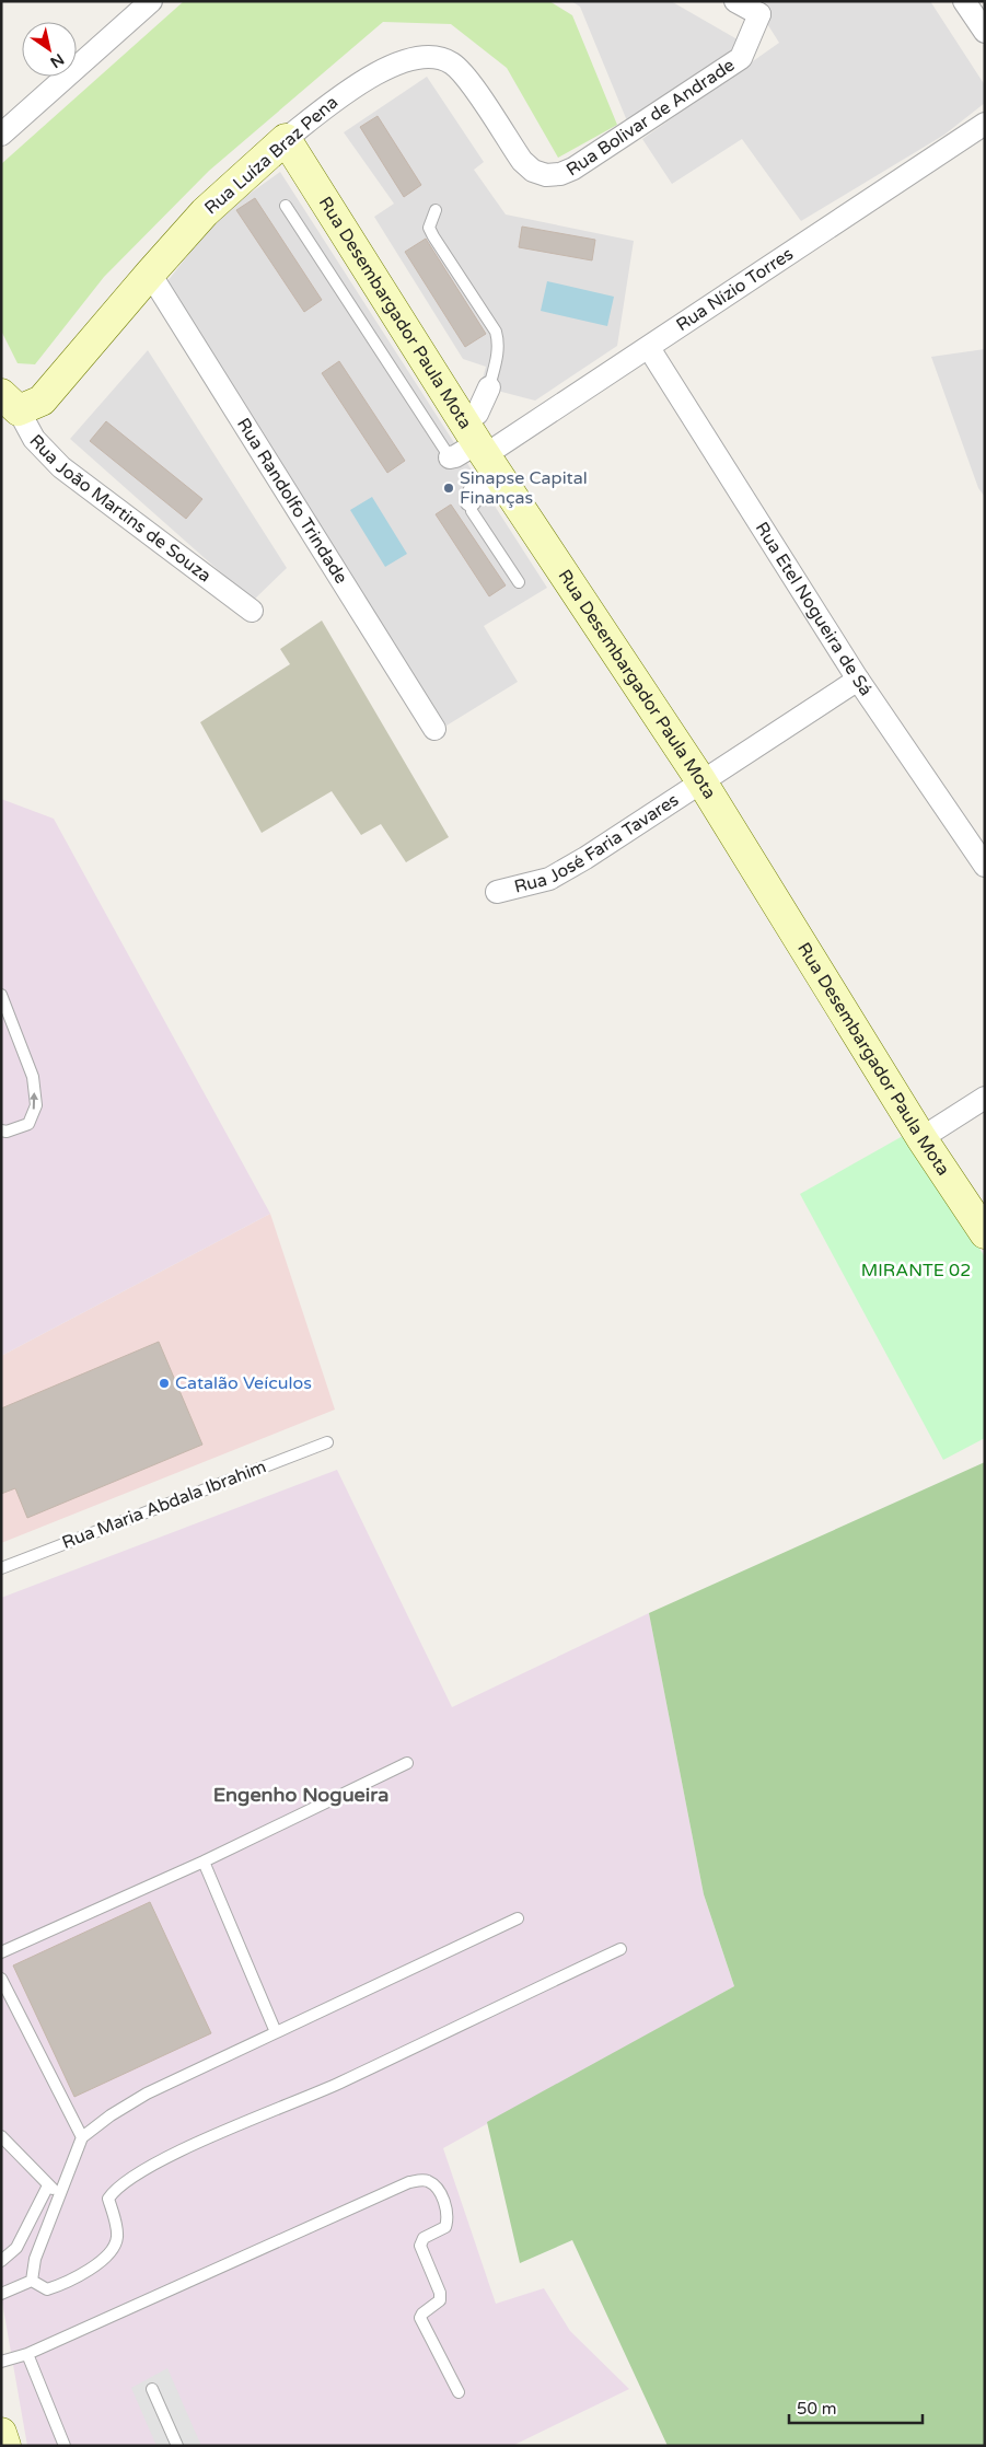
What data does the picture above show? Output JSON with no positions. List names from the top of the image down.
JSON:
{
  "streets": {
    "street": [
      "Rua Bolivar de Andrade",
      "Rua Luíza Braz Pena",
      "Rua Nízio Torres",
      "Rua Desembargador Paula Mota",
      "Rua Randolfo Trindade",
      "Rua João Martins de Souza",
      "Rua Etel Nogueira de Sá",
      "Rua José Faria Tavares"
    ],
    "lane": ["Rua Maria Abdala Ibrahim"]
  },
  "crossings": [
    ["Rua Bolivar de Andrade", "Rua Luíza Braz Pena"],
    ["Rua Luíza Braz Pena", "Rua Desembargador Paula Mota"],
    ["Rua Luíza Braz Pena", "Rua Randolfo Trindade"],
    ["Rua Luíza Braz Pena", "Rua João Martins de Souza"],
    ["Rua Nízio Torres", "Rua Desembargador Paula Mota"],
    ["Rua Nízio Torres", "Rua Etel Nogueira de Sá"],
    ["Rua Desembargador Paula Mota", "Rua José Faria Tavares"],
    ["Rua Etel Nogueira de Sá", "Rua José Faria Tavares"]
  ],
  "districts": ["Engenho Nogueira"],
  "parks": ["MIRANTE 02"],
  "places": ["Sinapse Capital Finanças", "Catalão Veículos"],
  "scale_bar": "50 m",
  "north": "bottom right"
}
